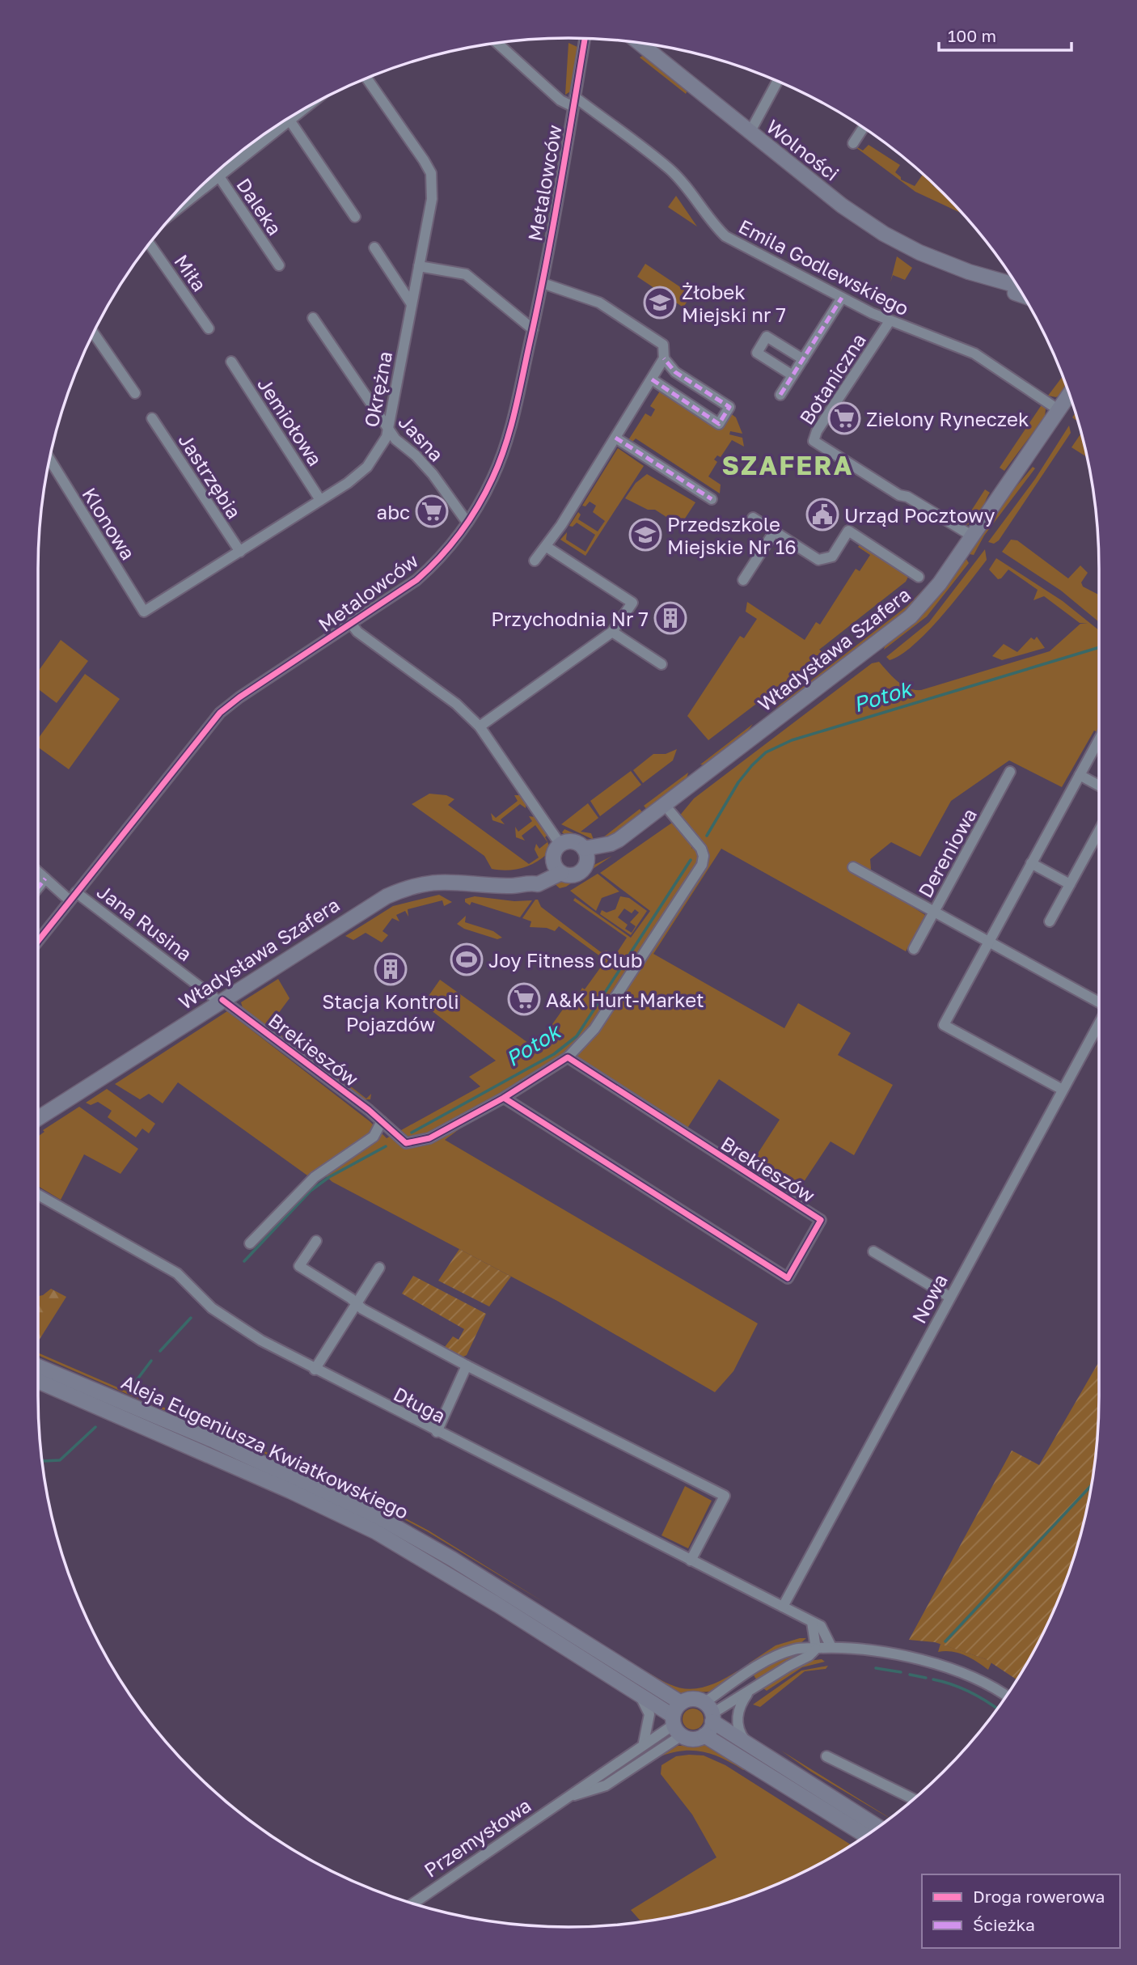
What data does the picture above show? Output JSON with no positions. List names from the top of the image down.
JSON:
{
  "streets": {
    "street": [
      "Wolności",
      "Metalowców",
      "Daleka",
      "Emila Godlewskiego",
      "Miła",
      "Botaniczna",
      "Okrężna",
      "Jemiołowa",
      "Jasna",
      "Jastrzębia",
      "Klonowa",
      "Władysława Szafera",
      "Dereniowa",
      "Jana Rusina",
      "Brekieszów",
      "Nowa",
      "Długa",
      "Aleja Eugeniusza Kwiatkowskiego",
      "Przemysłowa"
    ]
  },
  "crossings": [
    ["Metalowców", "Emila Godlewskiego"],
    ["Metalowców", "Jasna"],
    ["Metalowców", "Jana Rusina"],
    ["Emila Godlewskiego", "Botaniczna"],
    ["Emila Godlewskiego", "Władysława Szafera"],
    ["Botaniczna", "Władysława Szafera"],
    ["Okrężna", "Jemiołowa"],
    ["Okrężna", "Jasna"],
    ["Okrężna", "Jastrzębia"],
    ["Okrężna", "Klonowa"],
    ["Władysława Szafera", "Jana Rusina"],
    ["Władysława Szafera", "Brekieszów"],
    ["Dereniowa", "Nowa"],
    ["Jana Rusina", "Brekieszów"],
    ["Nowa", "Długa"],
    ["Aleja Eugeniusza Kwiatkowskiego", "Przemysłowa"]
  ],
  "districts": ["SZAFERA"],
  "water": ["Potok"],
  "places": {
    "school or university": ["Żłobek Miejski nr 7", "Przedszkole Miejskie Nr 16"],
    "supermarket": ["Zielony Ryneczek", "abc", "A&K Hurt-Market"],
    "public building": ["Urząd Pocztowy"],
    "building": ["Przychodnia Nr 7", "Stacja Kontroli Pojazdów"],
    "sports": ["Joy Fitness Club"]
  },
  "legend": ["Droga rowerowa", "Ścieżka"],
  "scale_bar": "100 m"
}
